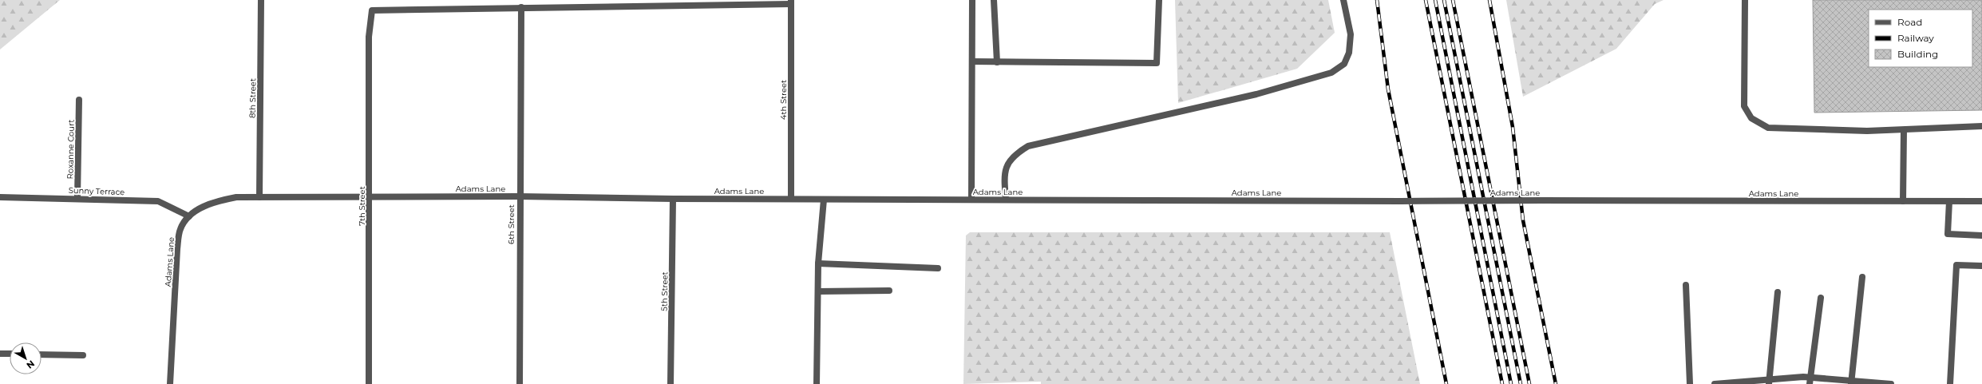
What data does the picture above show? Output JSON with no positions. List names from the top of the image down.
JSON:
{
  "streets": {
    "street": [
      "8th Street",
      "4th Street",
      "Roxanne Court",
      "Adams Lane",
      "Sunny Terrace",
      "7th Street",
      "6th Street",
      "5th Street"
    ]
  },
  "crossings": [
    ["8th Street", "Adams Lane"],
    ["4th Street", "Adams Lane"],
    ["Roxanne Court", "Sunny Terrace"],
    ["Adams Lane", "Sunny Terrace"],
    ["Adams Lane", "7th Street"],
    ["Adams Lane", "6th Street"],
    ["Adams Lane", "5th Street"],
    ["7th Street", "6th Street"]
  ],
  "legend": ["Road", "Railway", "Building"],
  "north": "bottom right"
}
